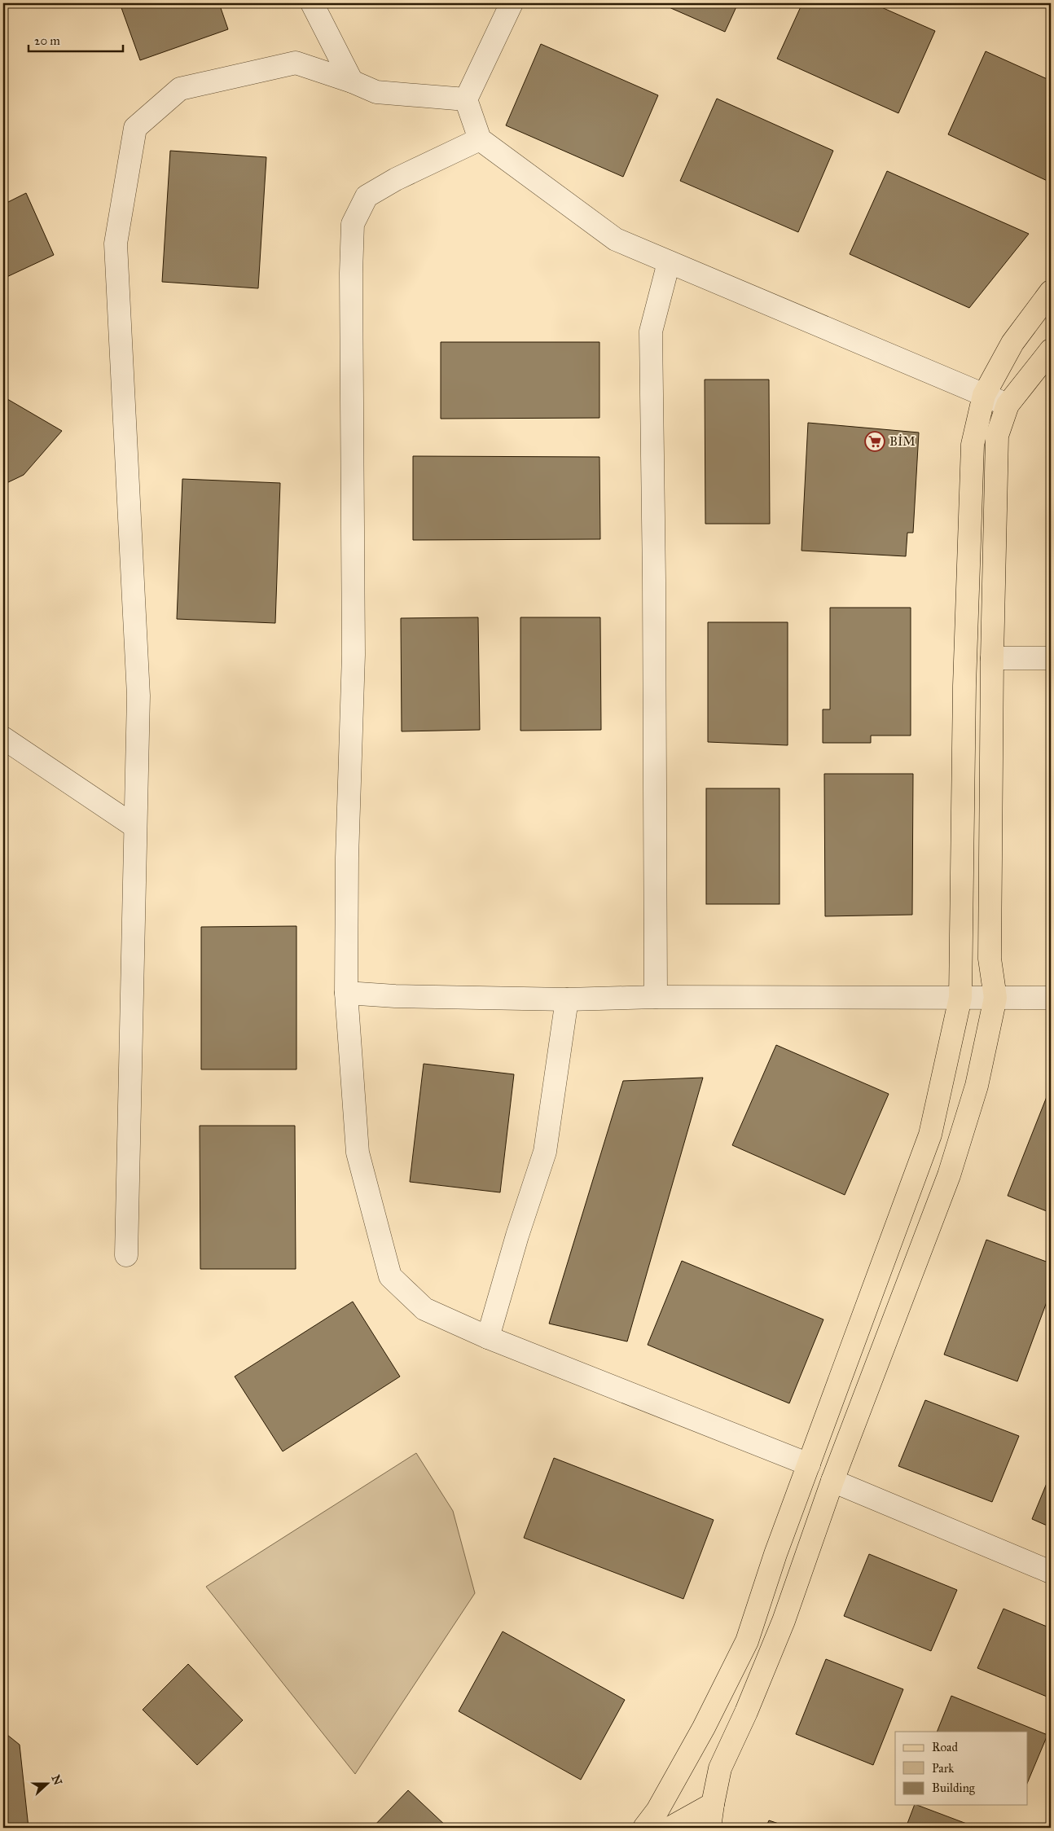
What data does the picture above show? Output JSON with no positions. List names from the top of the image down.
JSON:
{
  "places": {
    "supermarket": ["BİM"]
  },
  "legend": ["Road", "Park", "Building"],
  "scale_bar": "20 m",
  "north": "right"
}
